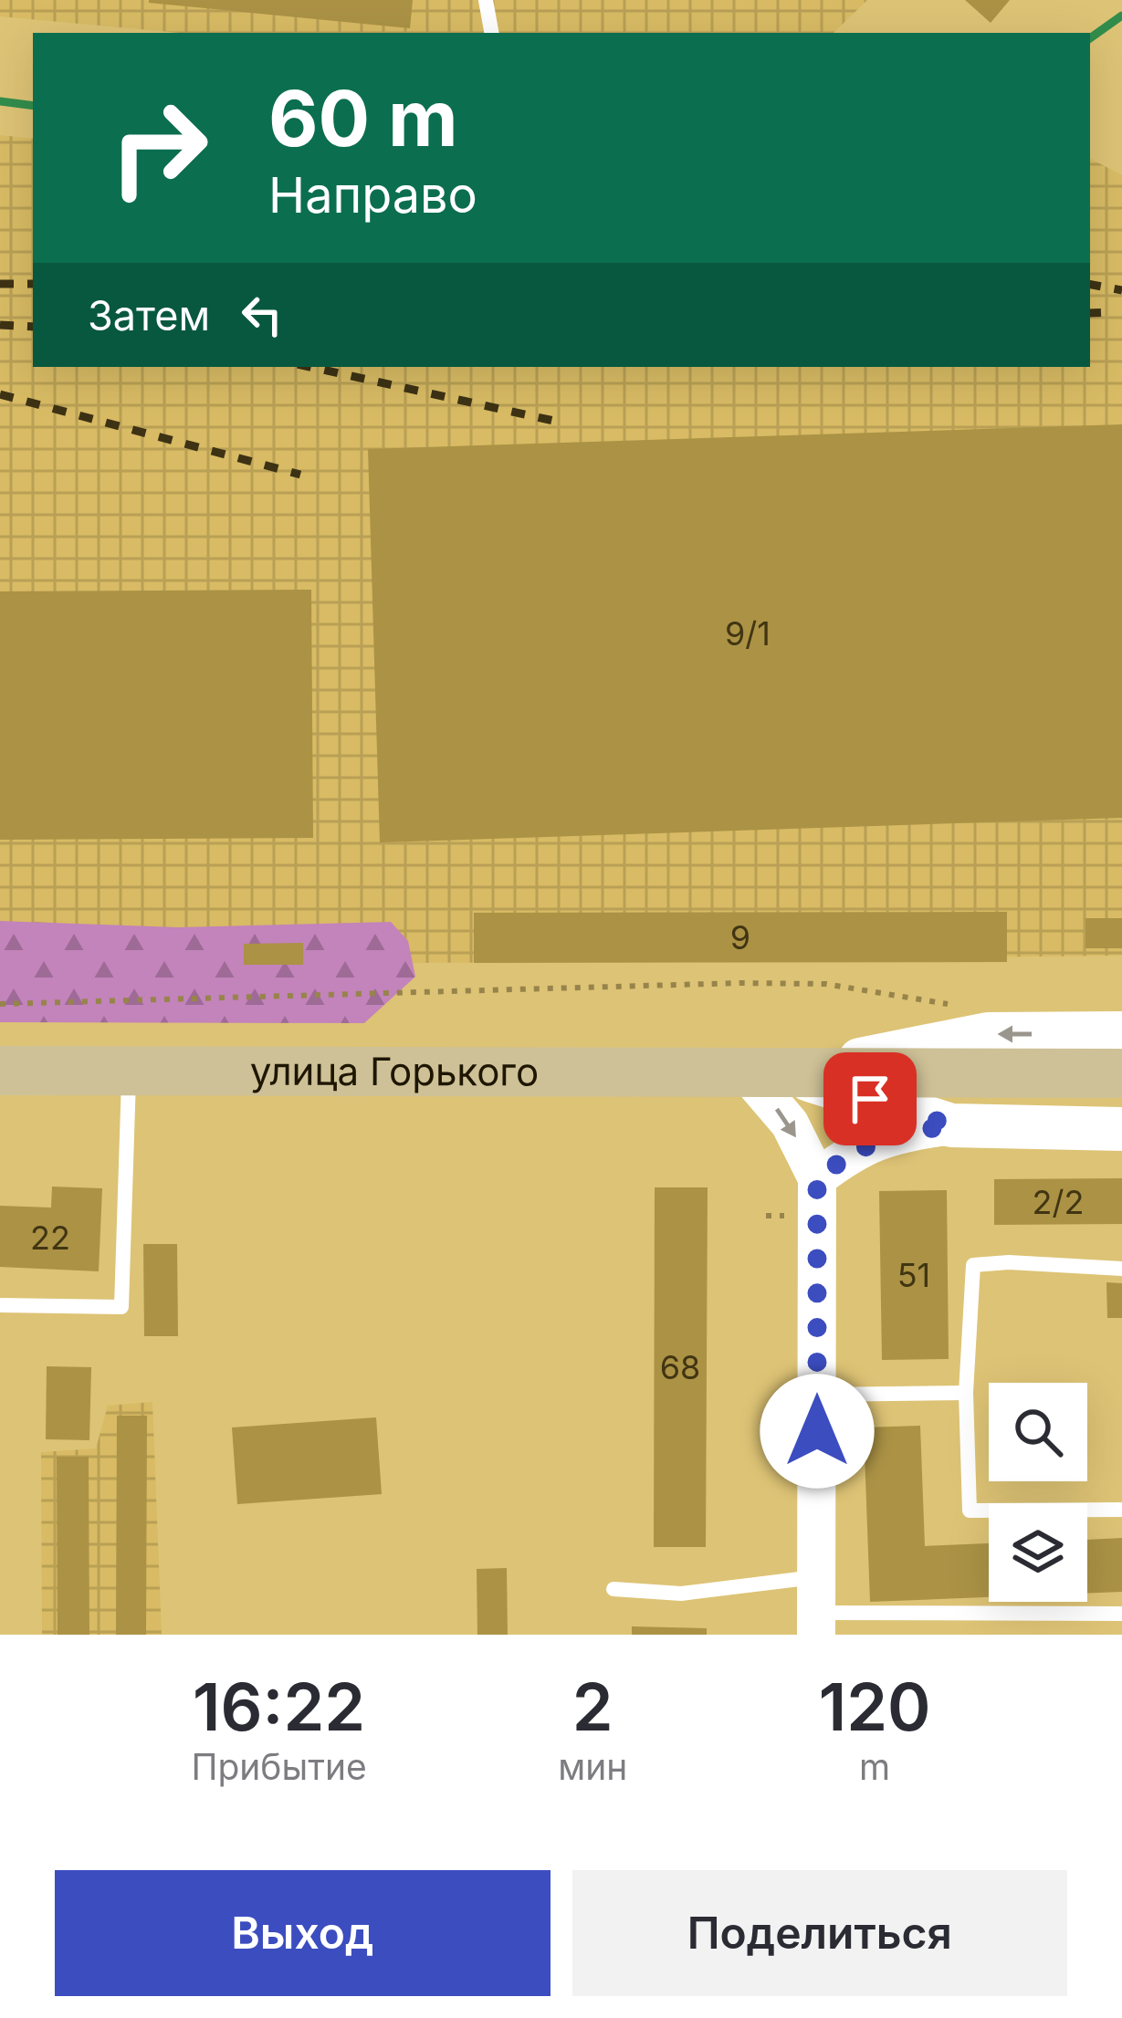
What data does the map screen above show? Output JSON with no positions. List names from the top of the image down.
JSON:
{
  "streets": {
    "main road": ["улица Горького"]
  },
  "house_numbers": [
    "9/1",
    "9",
    "2/2",
    "22",
    "51",
    "68"
  ],
  "page": {
    "turn": ["60 m", "Направо"],
    "then": "Затем",
    "eta": [
      "16:22",
      "Прибытие",
      "2",
      "мин",
      "120",
      "m"
    ],
    "buttons": ["Выход", "Поделиться"]
  }
}
